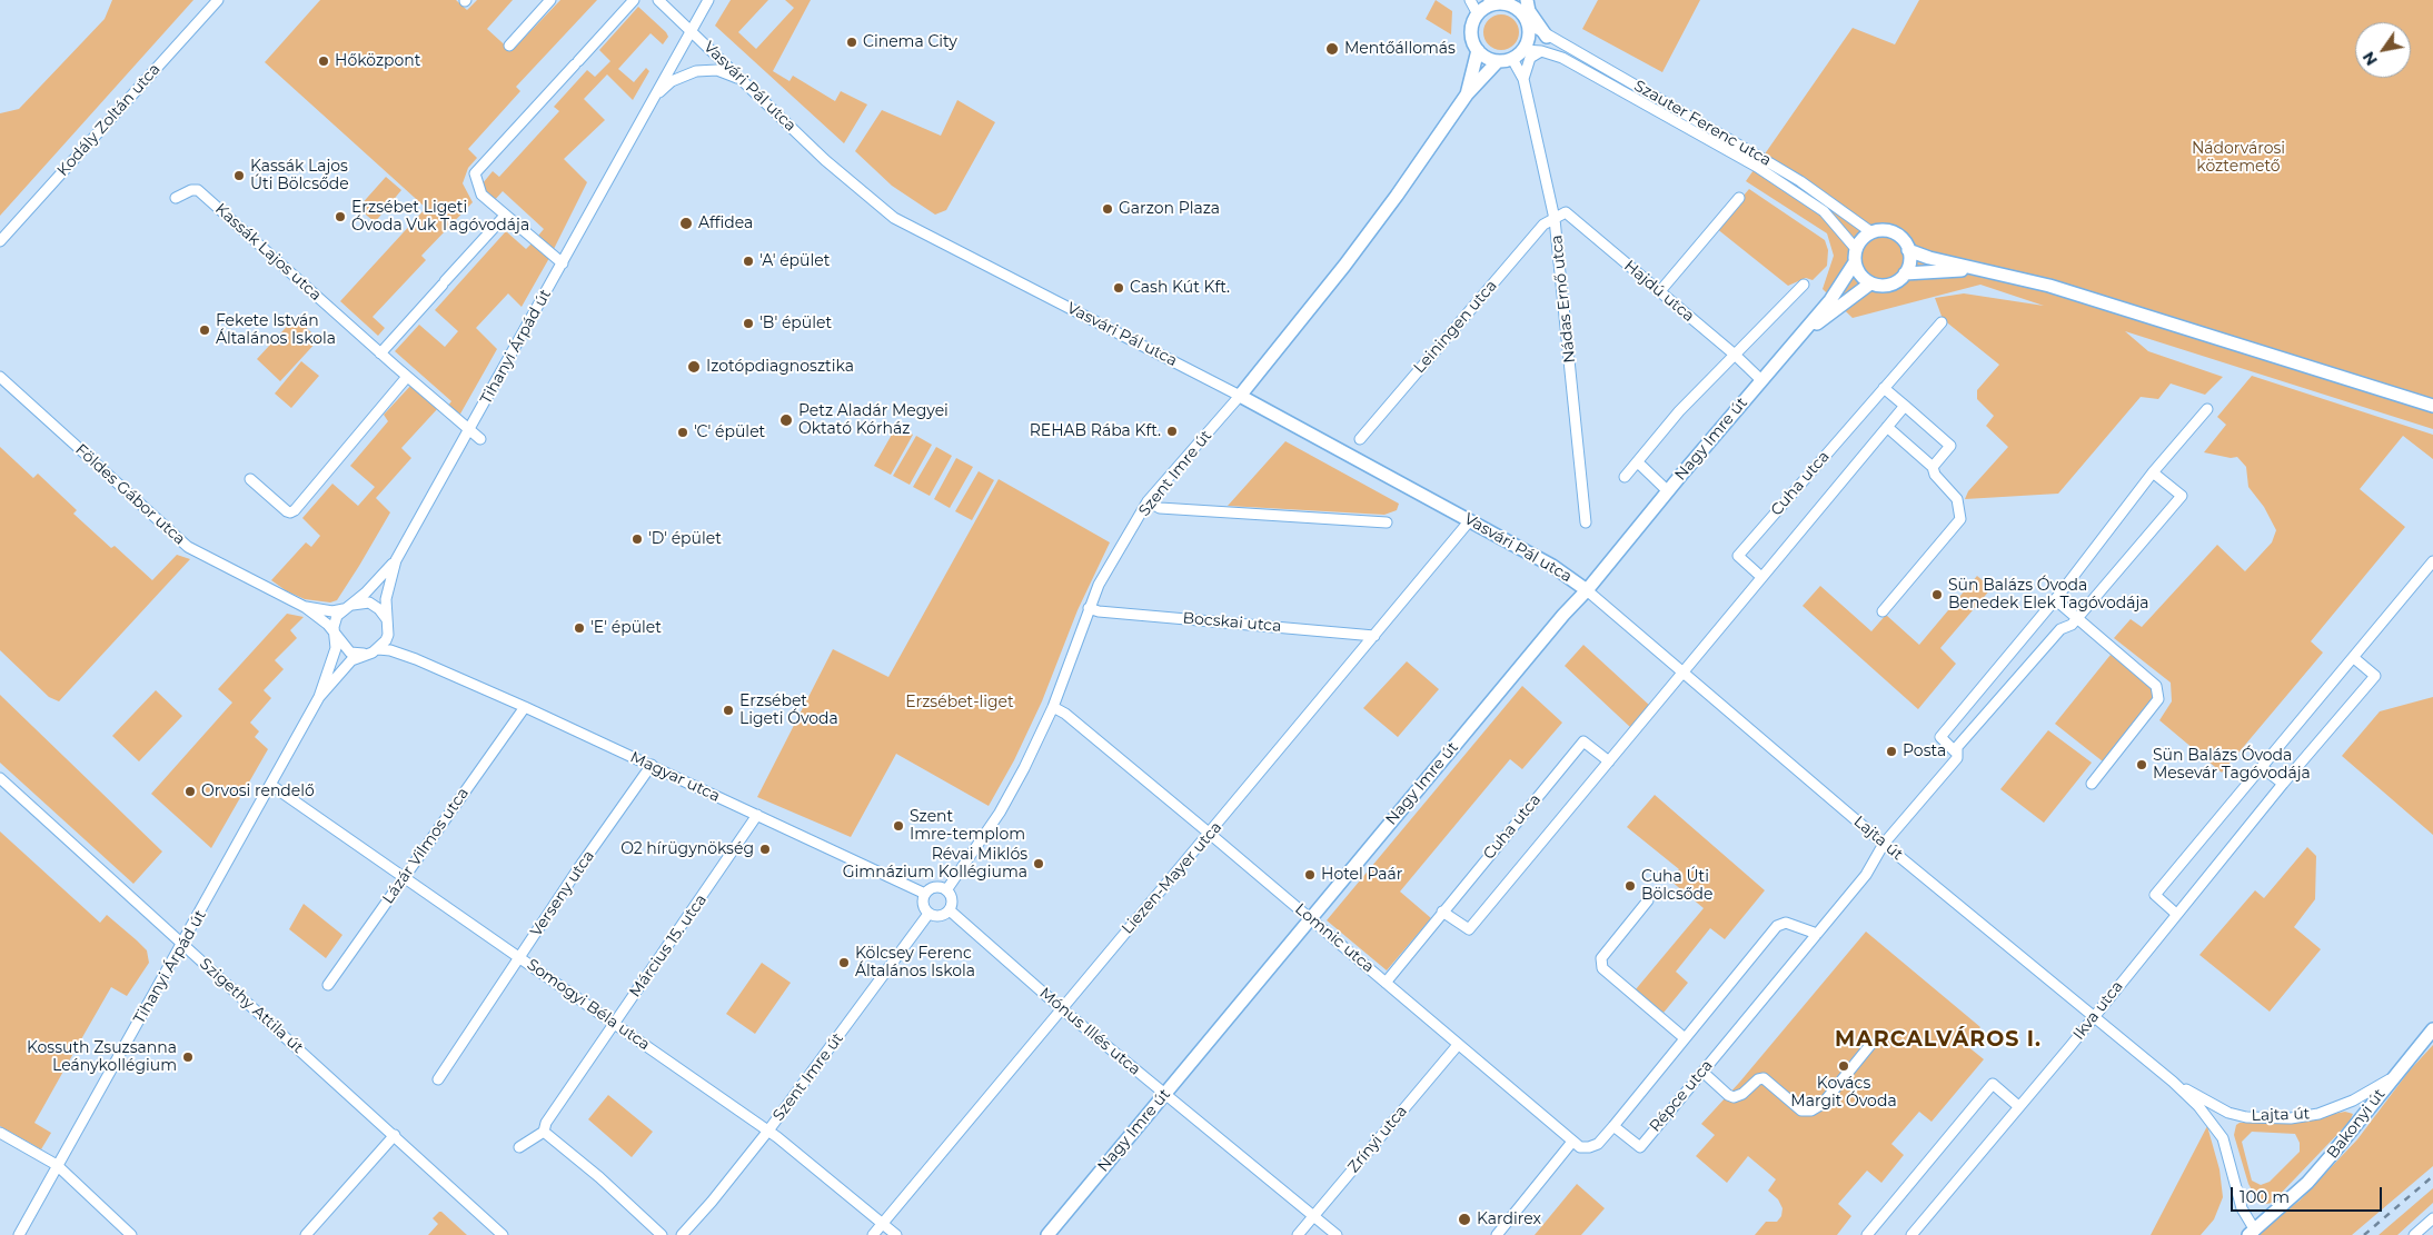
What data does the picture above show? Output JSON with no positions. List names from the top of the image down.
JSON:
{
  "streets": {
    "main road": [
      "Vasvári Pál utca",
      "Nagy Imre út",
      "Szent Imre út",
      "Bakonyi út"
    ],
    "street": [
      "Kodály Zoltán utca",
      "Szauter Ferenc utca",
      "Kassák Lajos utca",
      "Hajdú utca",
      "Nádas Ernő utca",
      "Leiningen utca",
      "Tihanyi Árpád út",
      "Cuha utca",
      "Földes Gábor utca",
      "Bocskai utca",
      "Magyar utca",
      "Lajta út",
      "Lázár Vilmos utca",
      "Liezen-Mayer utca",
      "Verseny utca",
      "Lomnic utca",
      "Március 15. utca",
      "Somogyi Béla utca",
      "Szigethy Attila út",
      "Ikva utca",
      "Mónus Illés utca",
      "Répce utca",
      "Zrínyi utca"
    ]
  },
  "crossings": [
    ["Vasvári Pál utca", "Tihanyi Árpád út"],
    ["Vasvári Pál utca", "Nagy Imre út"],
    ["Vasvári Pál utca", "Szent Imre út"],
    ["Vasvári Pál utca", "Lajta út"],
    ["Vasvári Pál utca", "Liezen-Mayer utca"],
    ["Szauter Ferenc utca", "Nádas Ernő utca"],
    ["Szauter Ferenc utca", "Nagy Imre út"],
    ["Szauter Ferenc utca", "Szent Imre út"],
    ["Hajdú utca", "Nádas Ernő utca"],
    ["Hajdú utca", "Leiningen utca"],
    ["Hajdú utca", "Nagy Imre út"],
    ["Nádas Ernő utca", "Leiningen utca"],
    ["Nádas Ernő utca", "Szent Imre út"],
    ["Tihanyi Árpád út", "Földes Gábor utca"],
    ["Tihanyi Árpád út", "Magyar utca"],
    ["Tihanyi Árpád út", "Somogyi Béla utca"],
    ["Tihanyi Árpád út", "Szigethy Attila út"],
    ["Nagy Imre út", "Lajta út"],
    ["Nagy Imre út", "Lomnic utca"],
    ["Nagy Imre út", "Mónus Illés utca"],
    ["Szent Imre út", "Bocskai utca"],
    ["Szent Imre út", "Magyar utca"],
    ["Szent Imre út", "Lomnic utca"],
    ["Szent Imre út", "Somogyi Béla utca"],
    ["Szent Imre út", "Mónus Illés utca"],
    ["Cuha utca", "Lajta út"],
    ["Cuha utca", "Lomnic utca"],
    ["Földes Gábor utca", "Magyar utca"],
    ["Bocskai utca", "Liezen-Mayer utca"],
    ["Magyar utca", "Lázár Vilmos utca"],
    ["Magyar utca", "Verseny utca"],
    ["Magyar utca", "Március 15. utca"],
    ["Magyar utca", "Mónus Illés utca"],
    ["Lajta út", "Ikva utca"],
    ["Lajta út", "Répce utca"],
    ["Lajta út", "Bakonyi út"],
    ["Lázár Vilmos utca", "Somogyi Béla utca"],
    ["Liezen-Mayer utca", "Lomnic utca"],
    ["Liezen-Mayer utca", "Somogyi Béla utca"],
    ["Liezen-Mayer utca", "Mónus Illés utca"],
    ["Verseny utca", "Somogyi Béla utca"],
    ["Lomnic utca", "Zrínyi utca"],
    ["Március 15. utca", "Somogyi Béla utca"],
    ["Mónus Illés utca", "Zrínyi utca"]
  ],
  "districts": ["MARCALVÁROS I."],
  "parks": ["Nádorvárosi köztemető", "Erzsébet-liget"],
  "places": [
    "Cinema City",
    "Mentőállomás",
    "Hőközpont",
    "Kassák Lajos Úti Bölcsőde",
    "Garzon Plaza",
    "Erzsébet Ligeti Óvoda Vuk Tagóvodája",
    "Affidea",
    "'A' épület",
    "Cash Kút Kft.",
    "'B' épület",
    "Fekete István Általános Iskola",
    "Izotópdiagnosztika",
    "Petz Aladár Megyei Oktató Kórház",
    "REHAB Rába Kft.",
    "'C' épület",
    "'D' épület",
    "Sün Balázs Óvoda Benedek Elek Tagóvodája",
    "'E' épület",
    "Erzsébet Ligeti Óvoda",
    "Posta",
    "Sün Balázs Óvoda Mesevár Tagóvodája",
    "Orvosi rendelő",
    "Szent Imre-templom",
    "O2 hírügynökség",
    "Révai Miklós Gimnázium Kollégiuma",
    "Hotel Paár",
    "Cuha Úti Bölcsőde",
    "Kölcsey Ferenc Általános Iskola",
    "Kossuth Zsuzsanna Leánykollégium",
    "Kovács Margit Óvoda",
    "Kardirex"
  ],
  "scale_bar": "100 m",
  "north": "bottom left"
}
